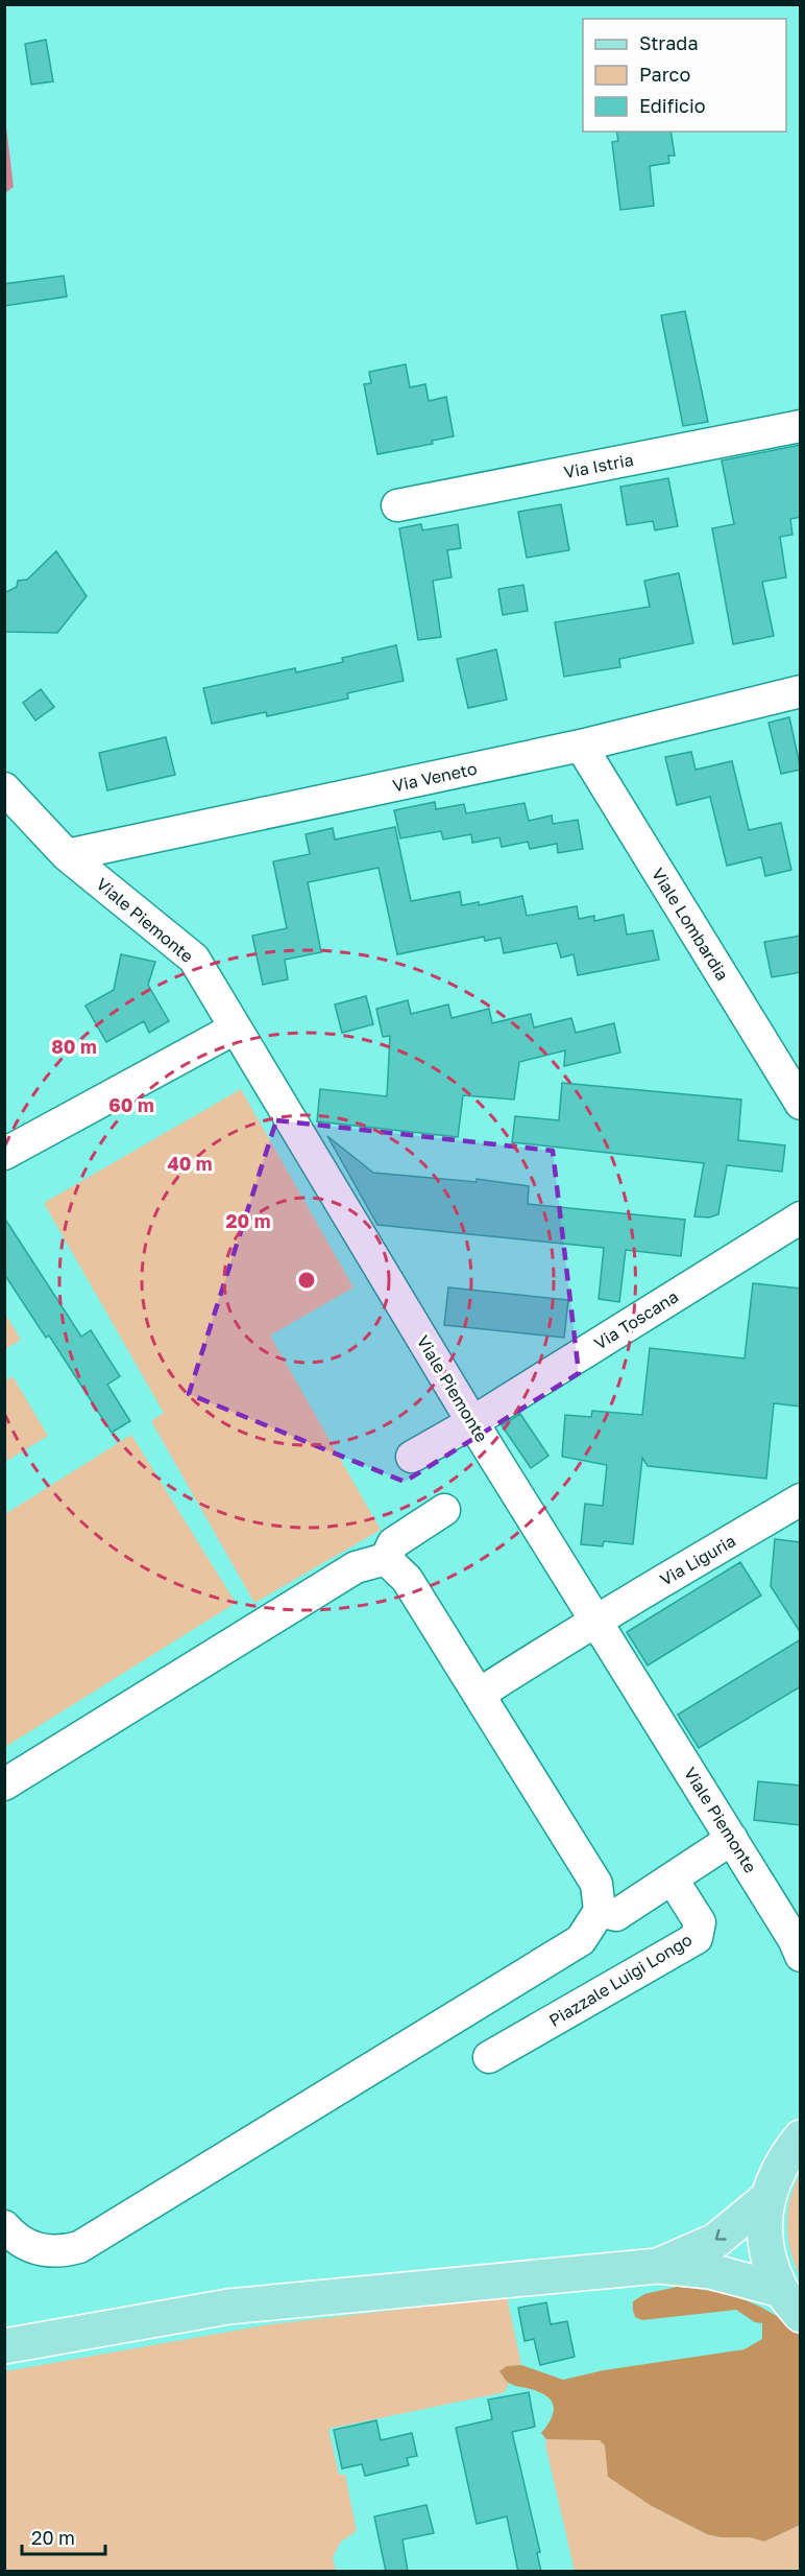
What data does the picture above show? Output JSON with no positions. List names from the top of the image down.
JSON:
{
  "streets": {
    "street": [
      "Via Istria",
      "Via Veneto",
      "Viale Piemonte",
      "Viale Lombardia",
      "Via Toscana",
      "Via Liguria",
      "Piazzale Luigi Longo"
    ]
  },
  "crossings": [
    ["Via Veneto", "Viale Piemonte"],
    ["Via Veneto", "Viale Lombardia"],
    ["Viale Piemonte", "Via Toscana"],
    ["Viale Piemonte", "Via Liguria"]
  ],
  "legend": ["Strada", "Parco", "Edificio"],
  "scale_bar": "20 m",
  "rings": [
    "80 m",
    "60 m",
    "40 m",
    "20 m"
  ]
}
